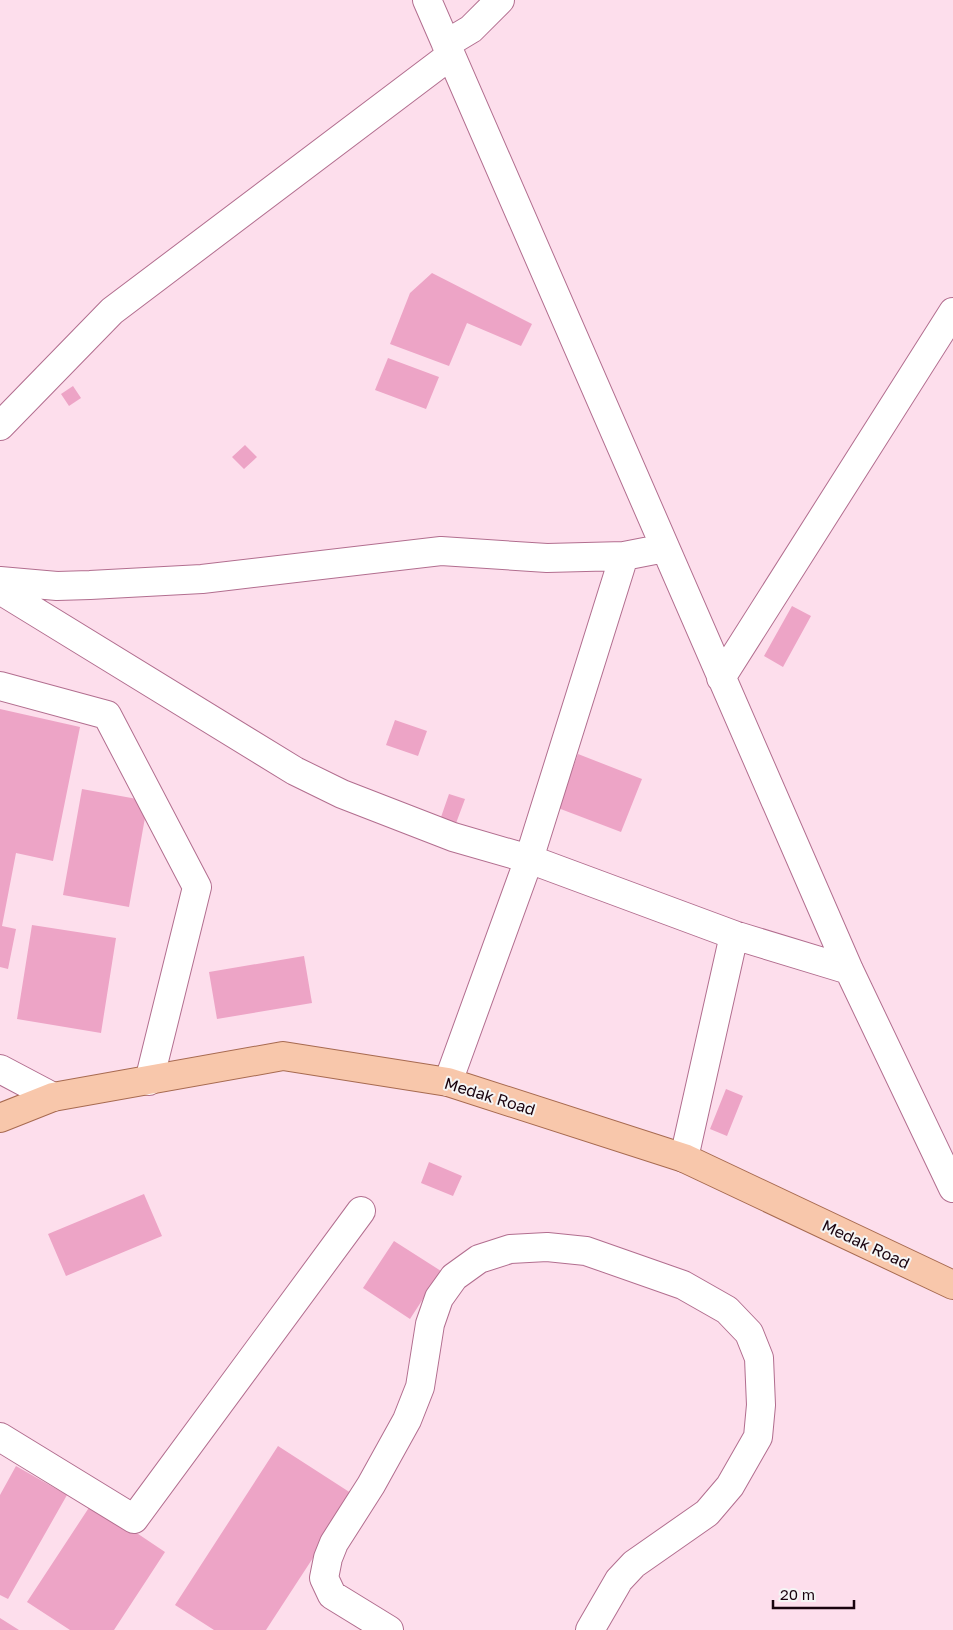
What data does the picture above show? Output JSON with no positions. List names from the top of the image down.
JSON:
{
  "streets": {
    "main road": ["Medak Road"]
  },
  "scale_bar": "20 m"
}
